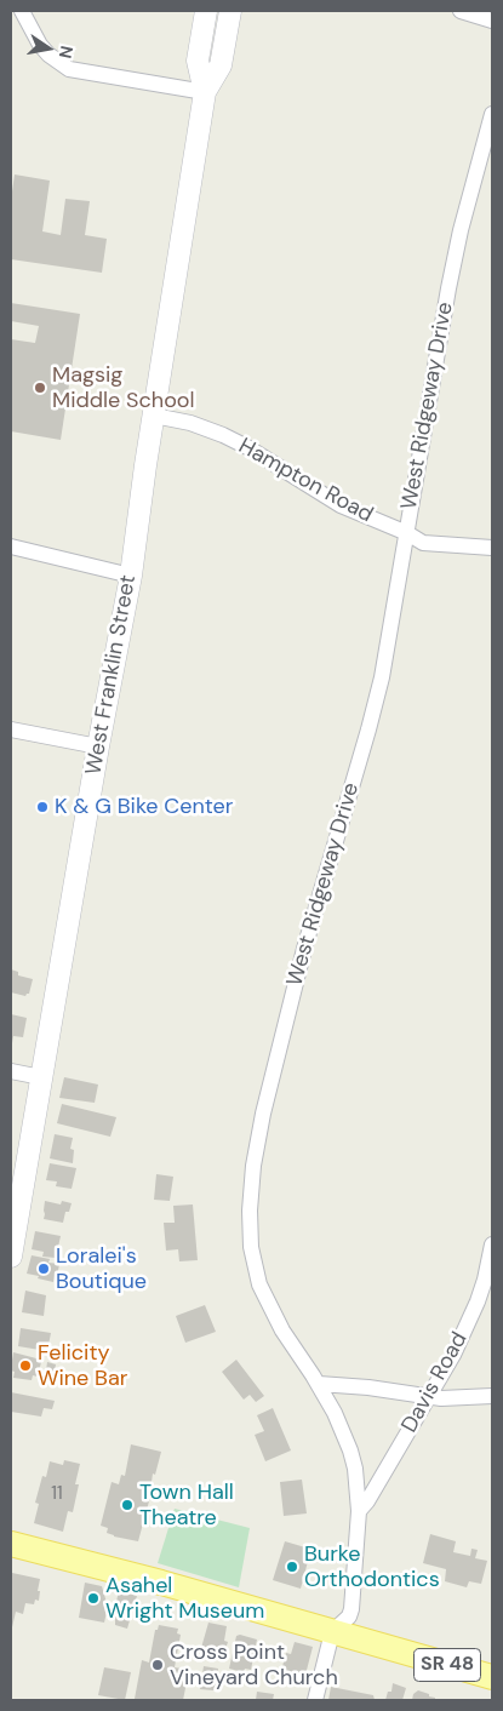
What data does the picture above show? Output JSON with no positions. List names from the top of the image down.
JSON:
{
  "streets": {
    "main road": ["West Franklin Street", "SR 48"],
    "street": ["West Ridgeway Drive", "Hampton Road", "Davis Road"]
  },
  "crossings": [
    ["West Ridgeway Drive", "Hampton Road"],
    ["West Ridgeway Drive", "Davis Road"],
    ["West Ridgeway Drive", "SR 48"],
    ["Hampton Road", "West Franklin Street"]
  ],
  "places": [
    "Magsig Middle School",
    "K & G Bike Center",
    "Loralei's Boutique",
    "Felicity Wine Bar",
    "Town Hall Theatre",
    "Burke Orthodontics",
    "Asahel Wright Museum",
    "Cross Point Vineyard Church"
  ],
  "house_numbers": ["11"],
  "north": "right"
}
